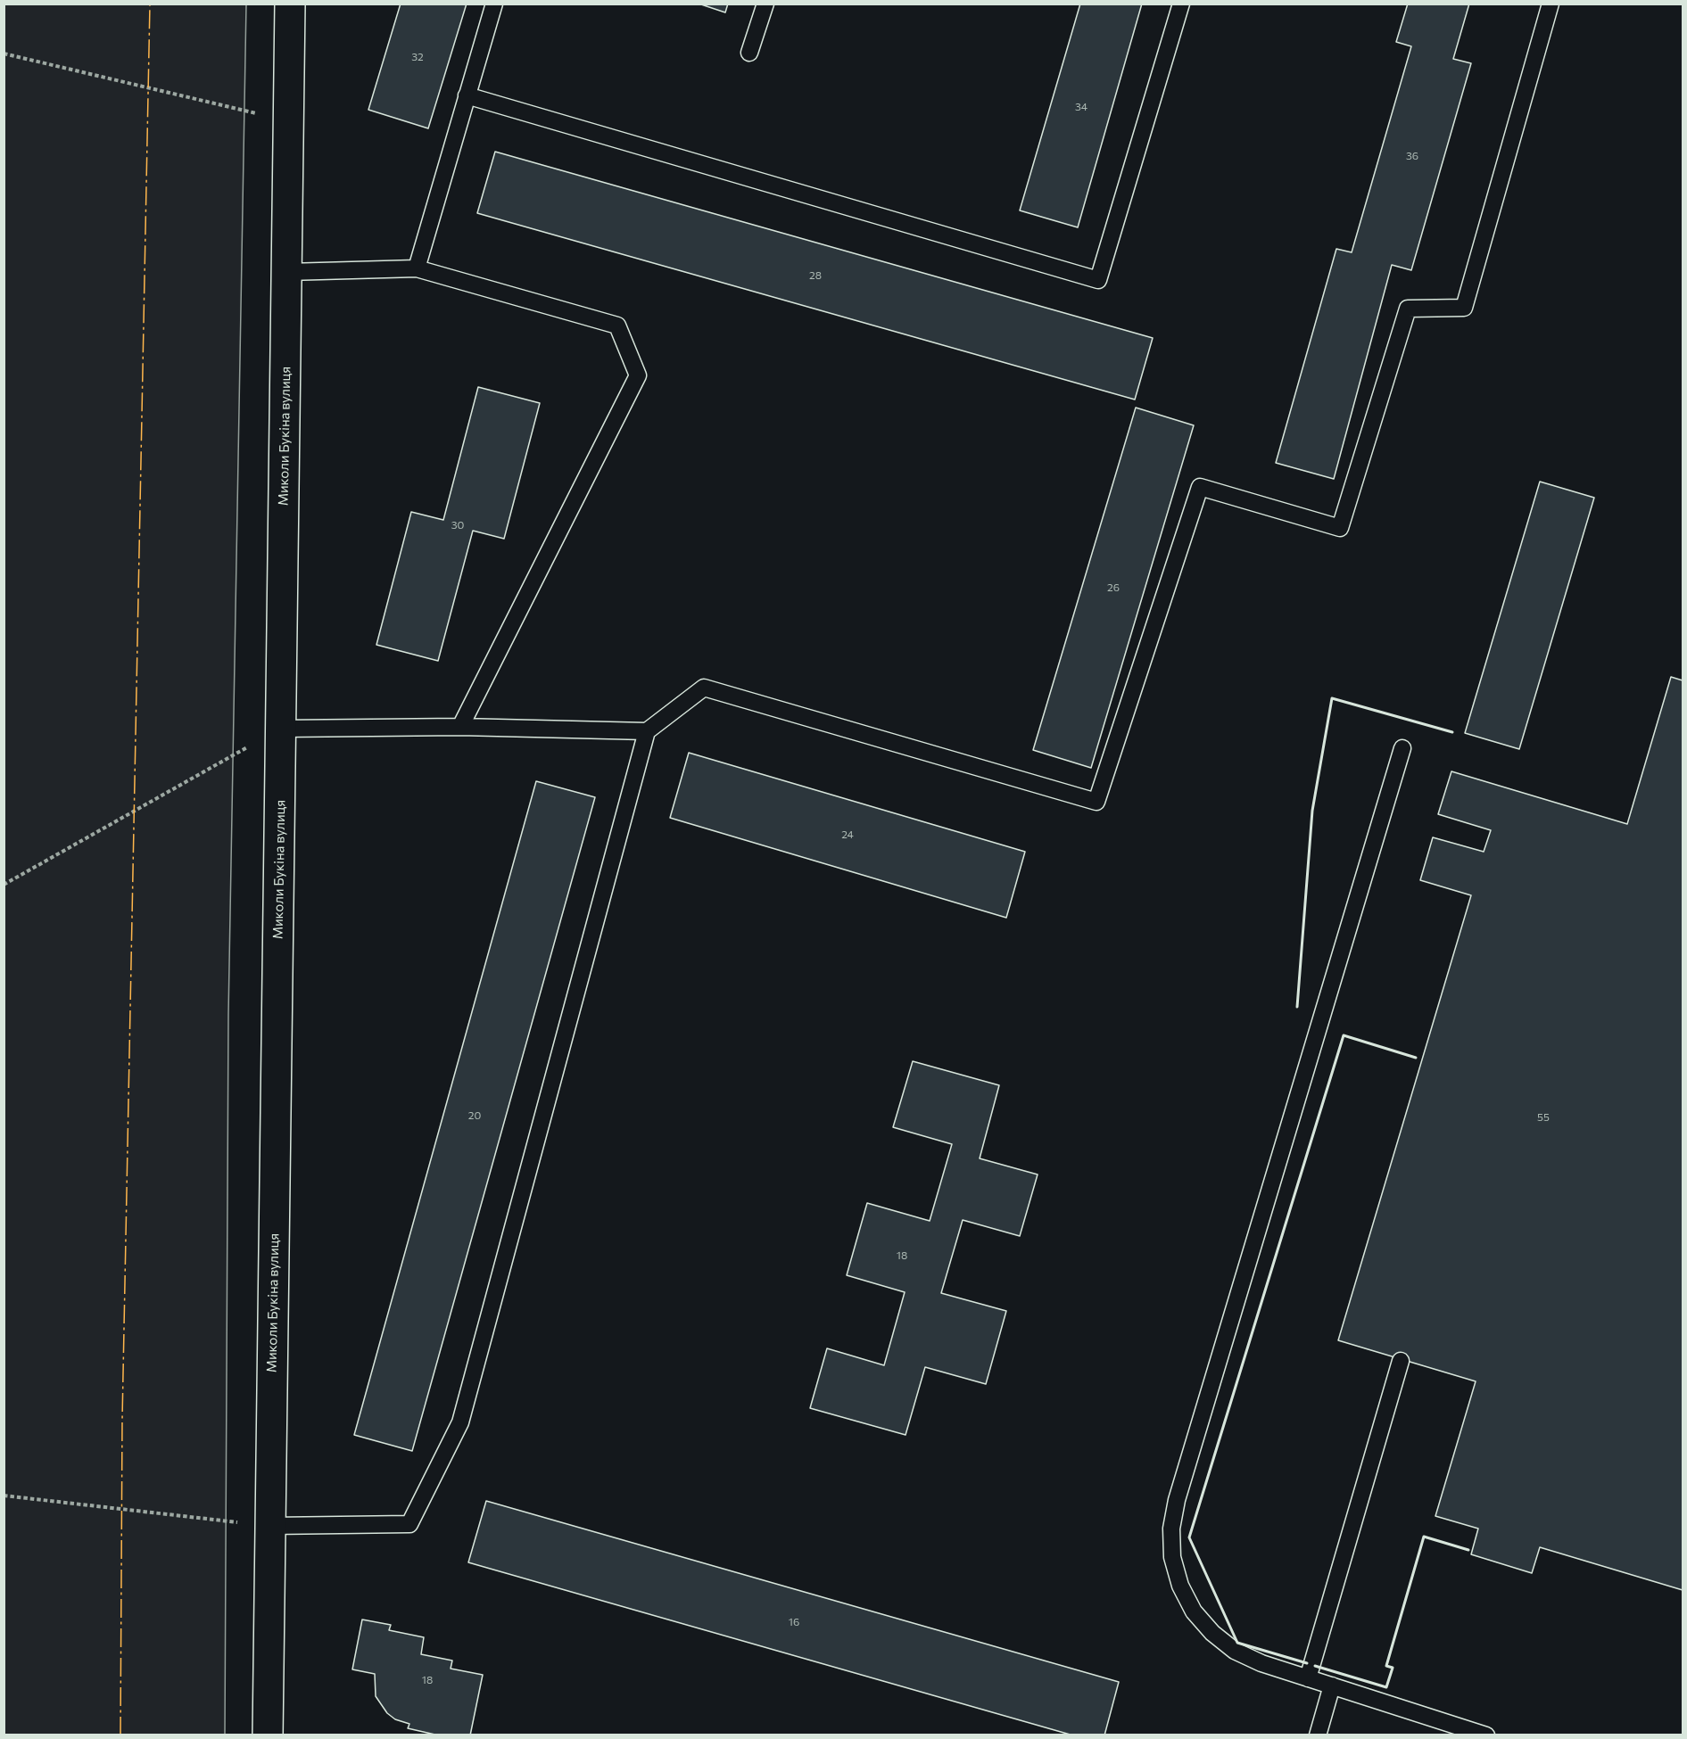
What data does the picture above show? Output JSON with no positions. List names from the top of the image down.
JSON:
{
  "streets": {
    "street": ["Миколи Букіна вулиця"]
  },
  "house_numbers": [
    "32",
    "34",
    "36",
    "28",
    "30",
    "26",
    "24",
    "20",
    "55",
    "18",
    "16",
    "18"
  ]
}
